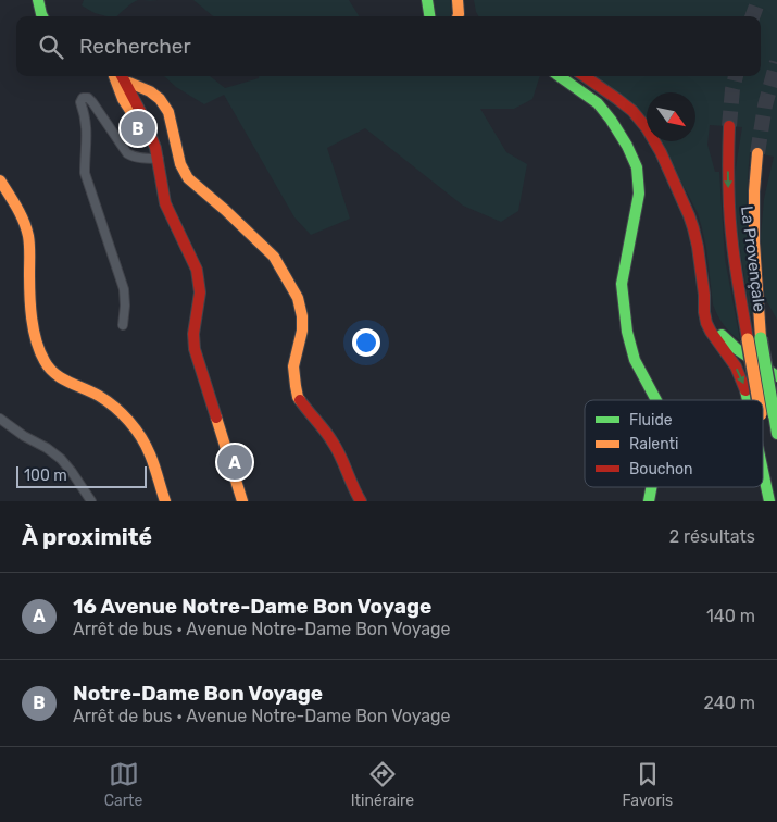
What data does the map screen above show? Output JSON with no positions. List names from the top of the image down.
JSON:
{
  "streets": {
    "main road": ["La Provençale"]
  },
  "legend": ["Fluide", "Ralenti", "Bouchon"],
  "scale_bar": "100 m",
  "north": "bottom right",
  "page": {
    "search": "Rechercher",
    "pins": ["B", "A"],
    "scale": "100 m",
    "heading": ["À proximité", "2 résultats"],
    "list": [
      {
        "mark": "A",
        "name": "16 Avenue Notre-Dame Bon Voyage",
        "note": "Arrêt de bus · Avenue Notre-Dame Bon Voyage",
        "value": "140 m"
      },
      {
        "mark": "B",
        "name": "Notre-Dame Bon Voyage",
        "note": "Arrêt de bus · Avenue Notre-Dame Bon Voyage",
        "value": "240 m"
      }
    ],
    "nav": ["Carte", "Itinéraire", "Favoris"]
  }
}
